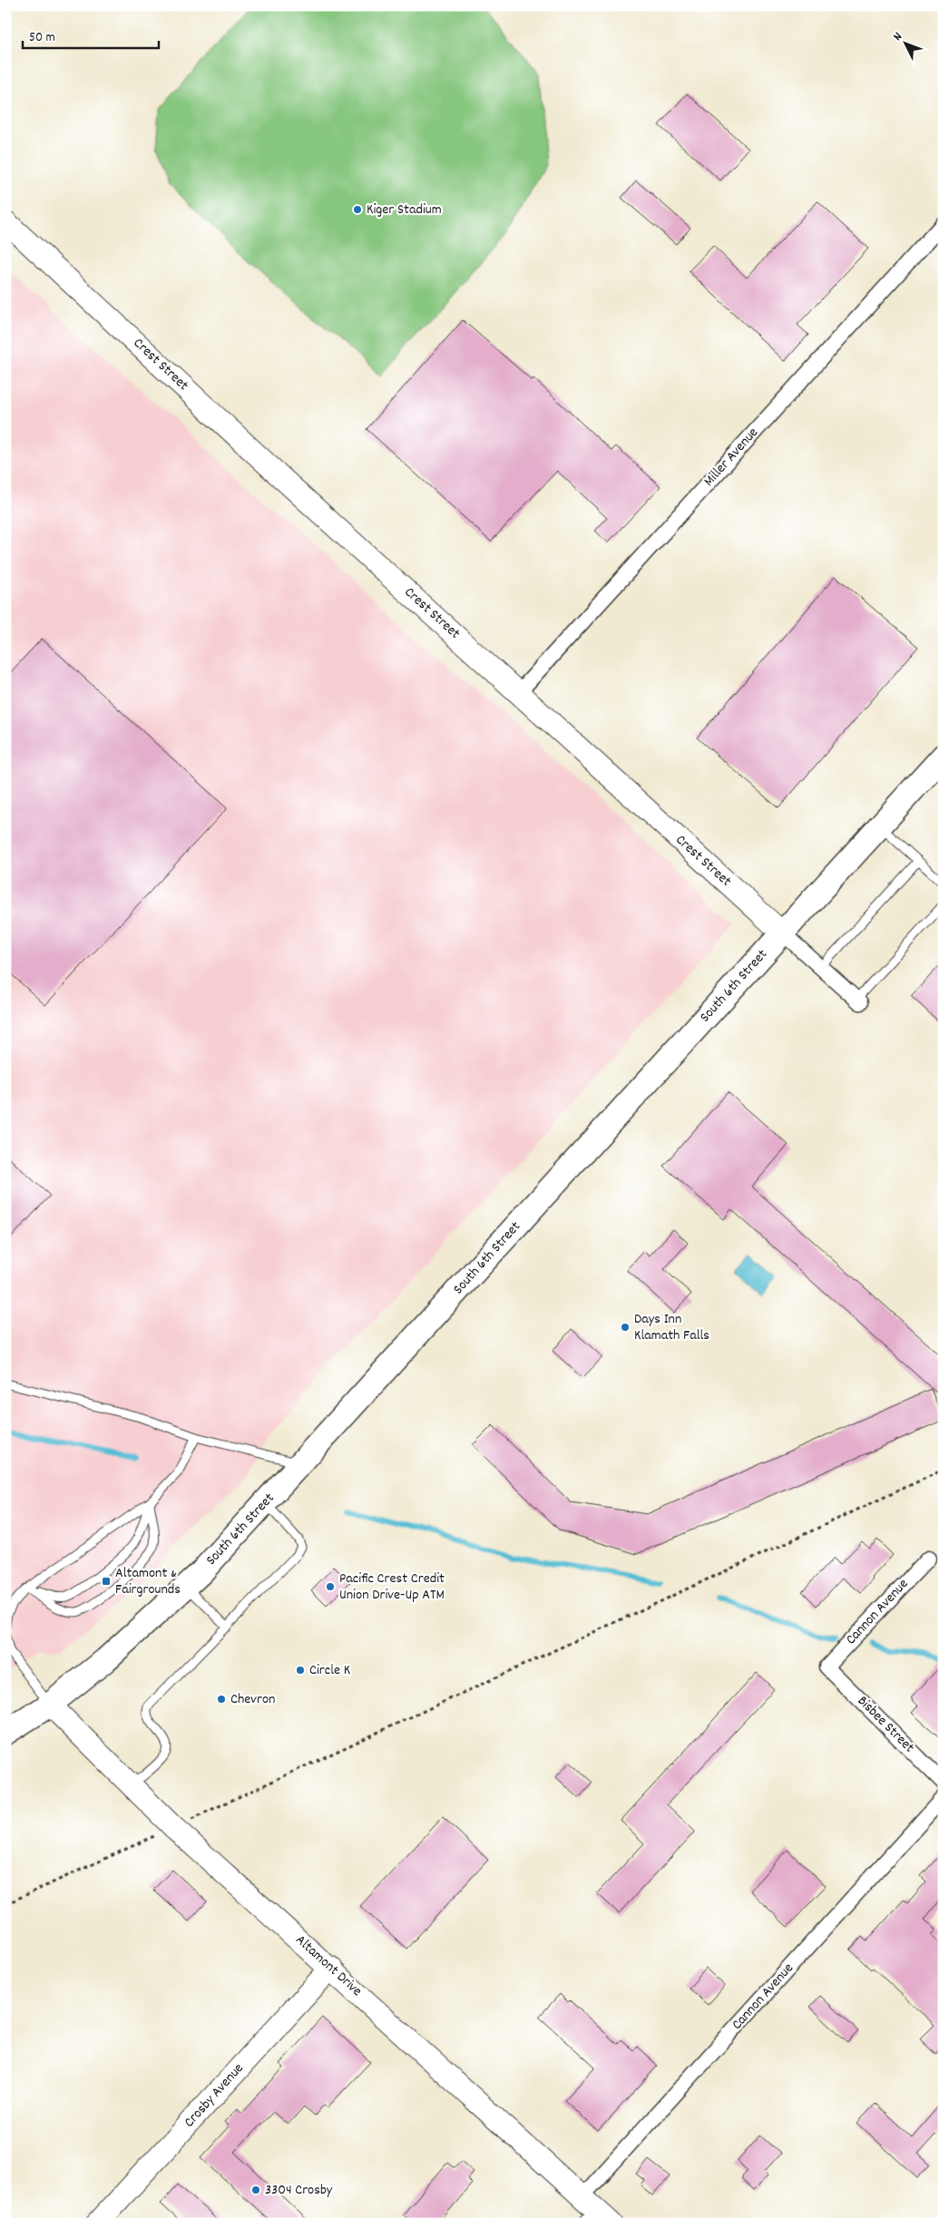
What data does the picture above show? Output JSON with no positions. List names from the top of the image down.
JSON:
{
  "streets": {
    "main road": ["South 6th Street"],
    "street": [
      "Crest Street",
      "Miller Avenue",
      "Cannon Avenue",
      "Bisbee Street",
      "Altamont Drive",
      "Crosby Avenue"
    ]
  },
  "crossings": [
    ["Crest Street", "Miller Avenue"],
    ["Crest Street", "South 6th Street"],
    ["South 6th Street", "Altamont Drive"],
    ["Cannon Avenue", "Bisbee Street"],
    ["Cannon Avenue", "Altamont Drive"],
    ["Altamont Drive", "Crosby Avenue"]
  ],
  "places": {
    "other": [
      "Kiger Stadium",
      "Days Inn Klamath Falls",
      "Pacific Crest Credit Union Drive-Up ATM",
      "Circle K",
      "Chevron",
      "3304 Crosby"
    ],
    "transit": ["Altamont & Fairgrounds"]
  },
  "scale_bar": "50 m",
  "north": "top left"
}
